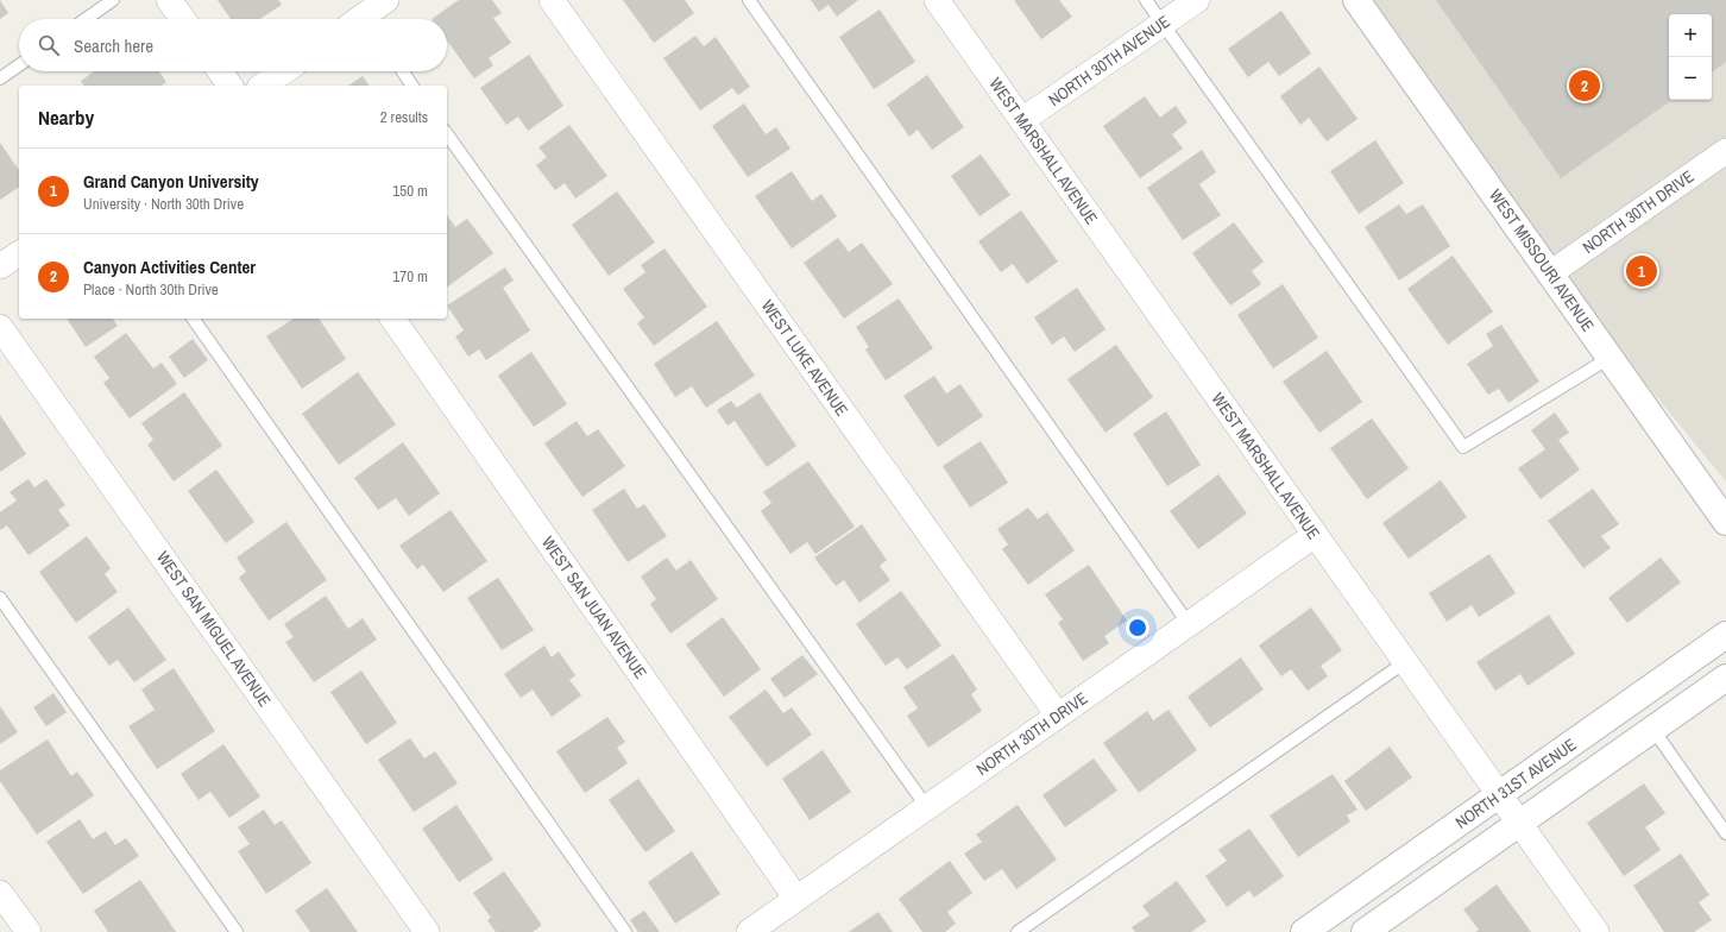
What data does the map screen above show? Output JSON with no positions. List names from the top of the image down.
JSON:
{
  "streets": {
    "street": [
      "NORTH 30TH AVENUE",
      "WEST MARSHALL AVENUE",
      "NORTH 30TH DRIVE",
      "WEST MISSOURI AVENUE",
      "WEST LUKE AVENUE",
      "WEST SAN JUAN AVENUE",
      "WEST SAN MIGUEL AVENUE",
      "NORTH 31ST AVENUE"
    ]
  },
  "crossings": [
    ["NORTH 30TH AVENUE", "WEST MARSHALL AVENUE"],
    ["WEST MARSHALL AVENUE", "NORTH 30TH DRIVE"],
    ["WEST MARSHALL AVENUE", "NORTH 31ST AVENUE"],
    ["NORTH 30TH DRIVE", "WEST MISSOURI AVENUE"],
    ["NORTH 30TH DRIVE", "WEST LUKE AVENUE"],
    ["NORTH 30TH DRIVE", "WEST SAN JUAN AVENUE"]
  ],
  "page": {
    "map_buttons": ["+", "−"],
    "search": "Search here",
    "pins": ["2", "1"],
    "heading": ["Nearby", "2 results"],
    "list": [
      {
        "mark": "1",
        "name": "Grand Canyon University",
        "note": "University · North 30th Drive",
        "value": "150 m"
      },
      {
        "mark": "2",
        "name": "Canyon Activities Center",
        "note": "Place · North 30th Drive",
        "value": "170 m"
      }
    ]
  }
}
